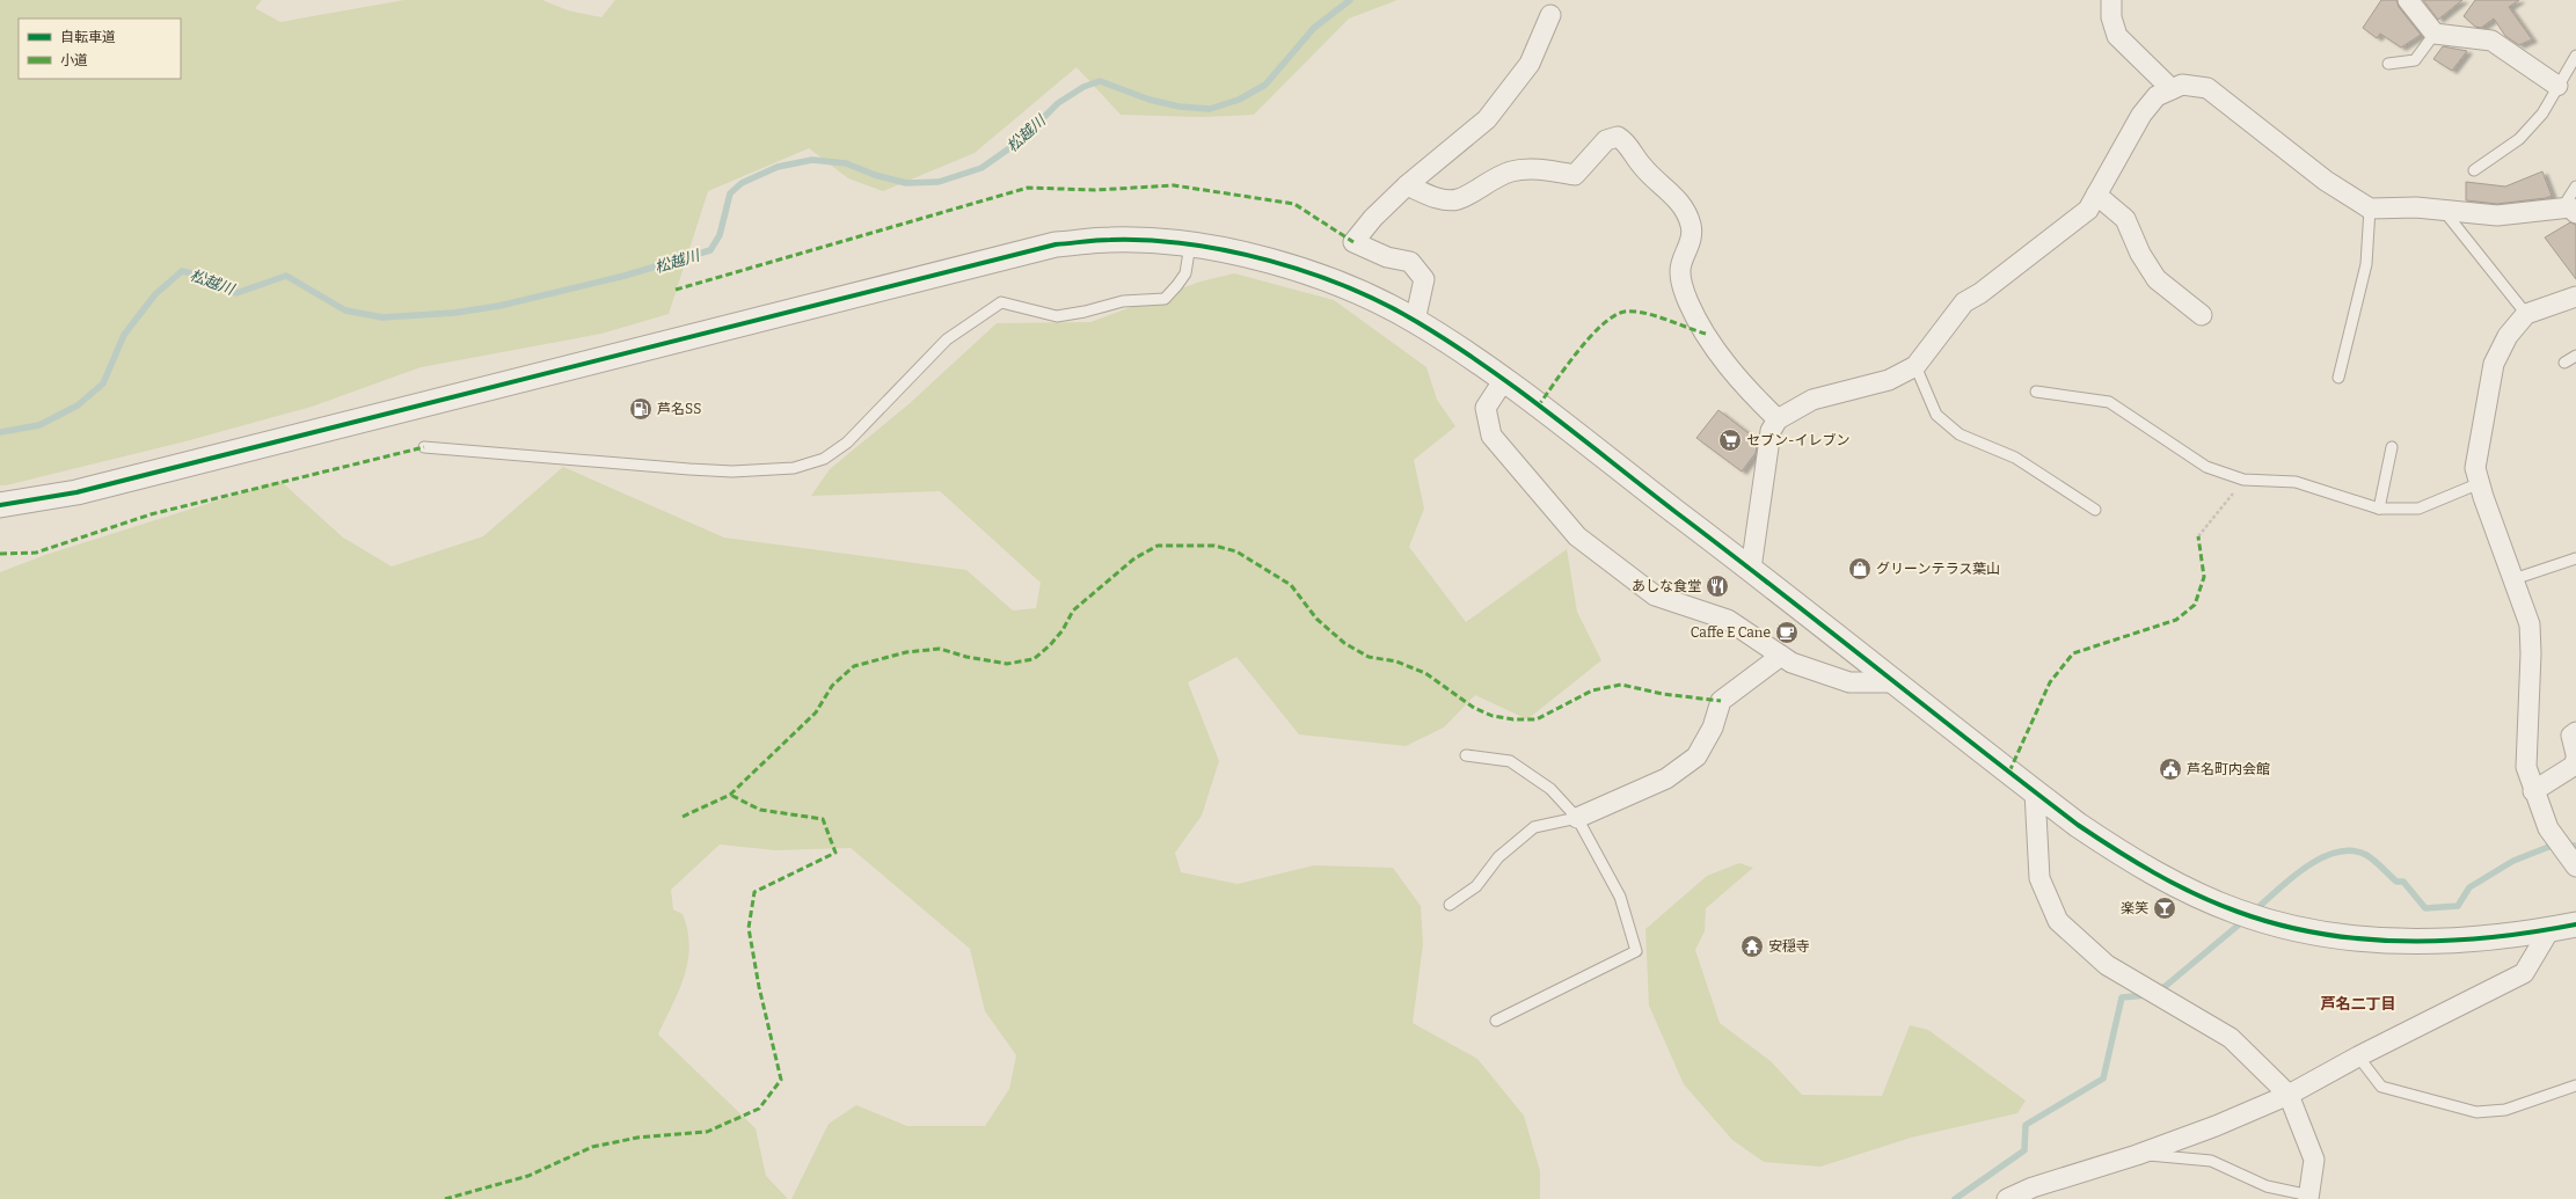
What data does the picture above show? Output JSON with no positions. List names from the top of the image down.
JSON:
{
  "districts": ["芦名二丁目"],
  "water": ["松越川"],
  "places": {
    "fuel station": ["芦名SS"],
    "supermarket": ["セブン-イレブン"],
    "shop": ["グリーンテラス葉山"],
    "restaurant": ["あしな食堂"],
    "cafe": ["Caffe E Cane"],
    "public building": ["芦名町内会館"],
    "bar": ["楽笑"],
    "temple": ["安穏寺"]
  },
  "legend": ["自転車道", "小道"]
}
